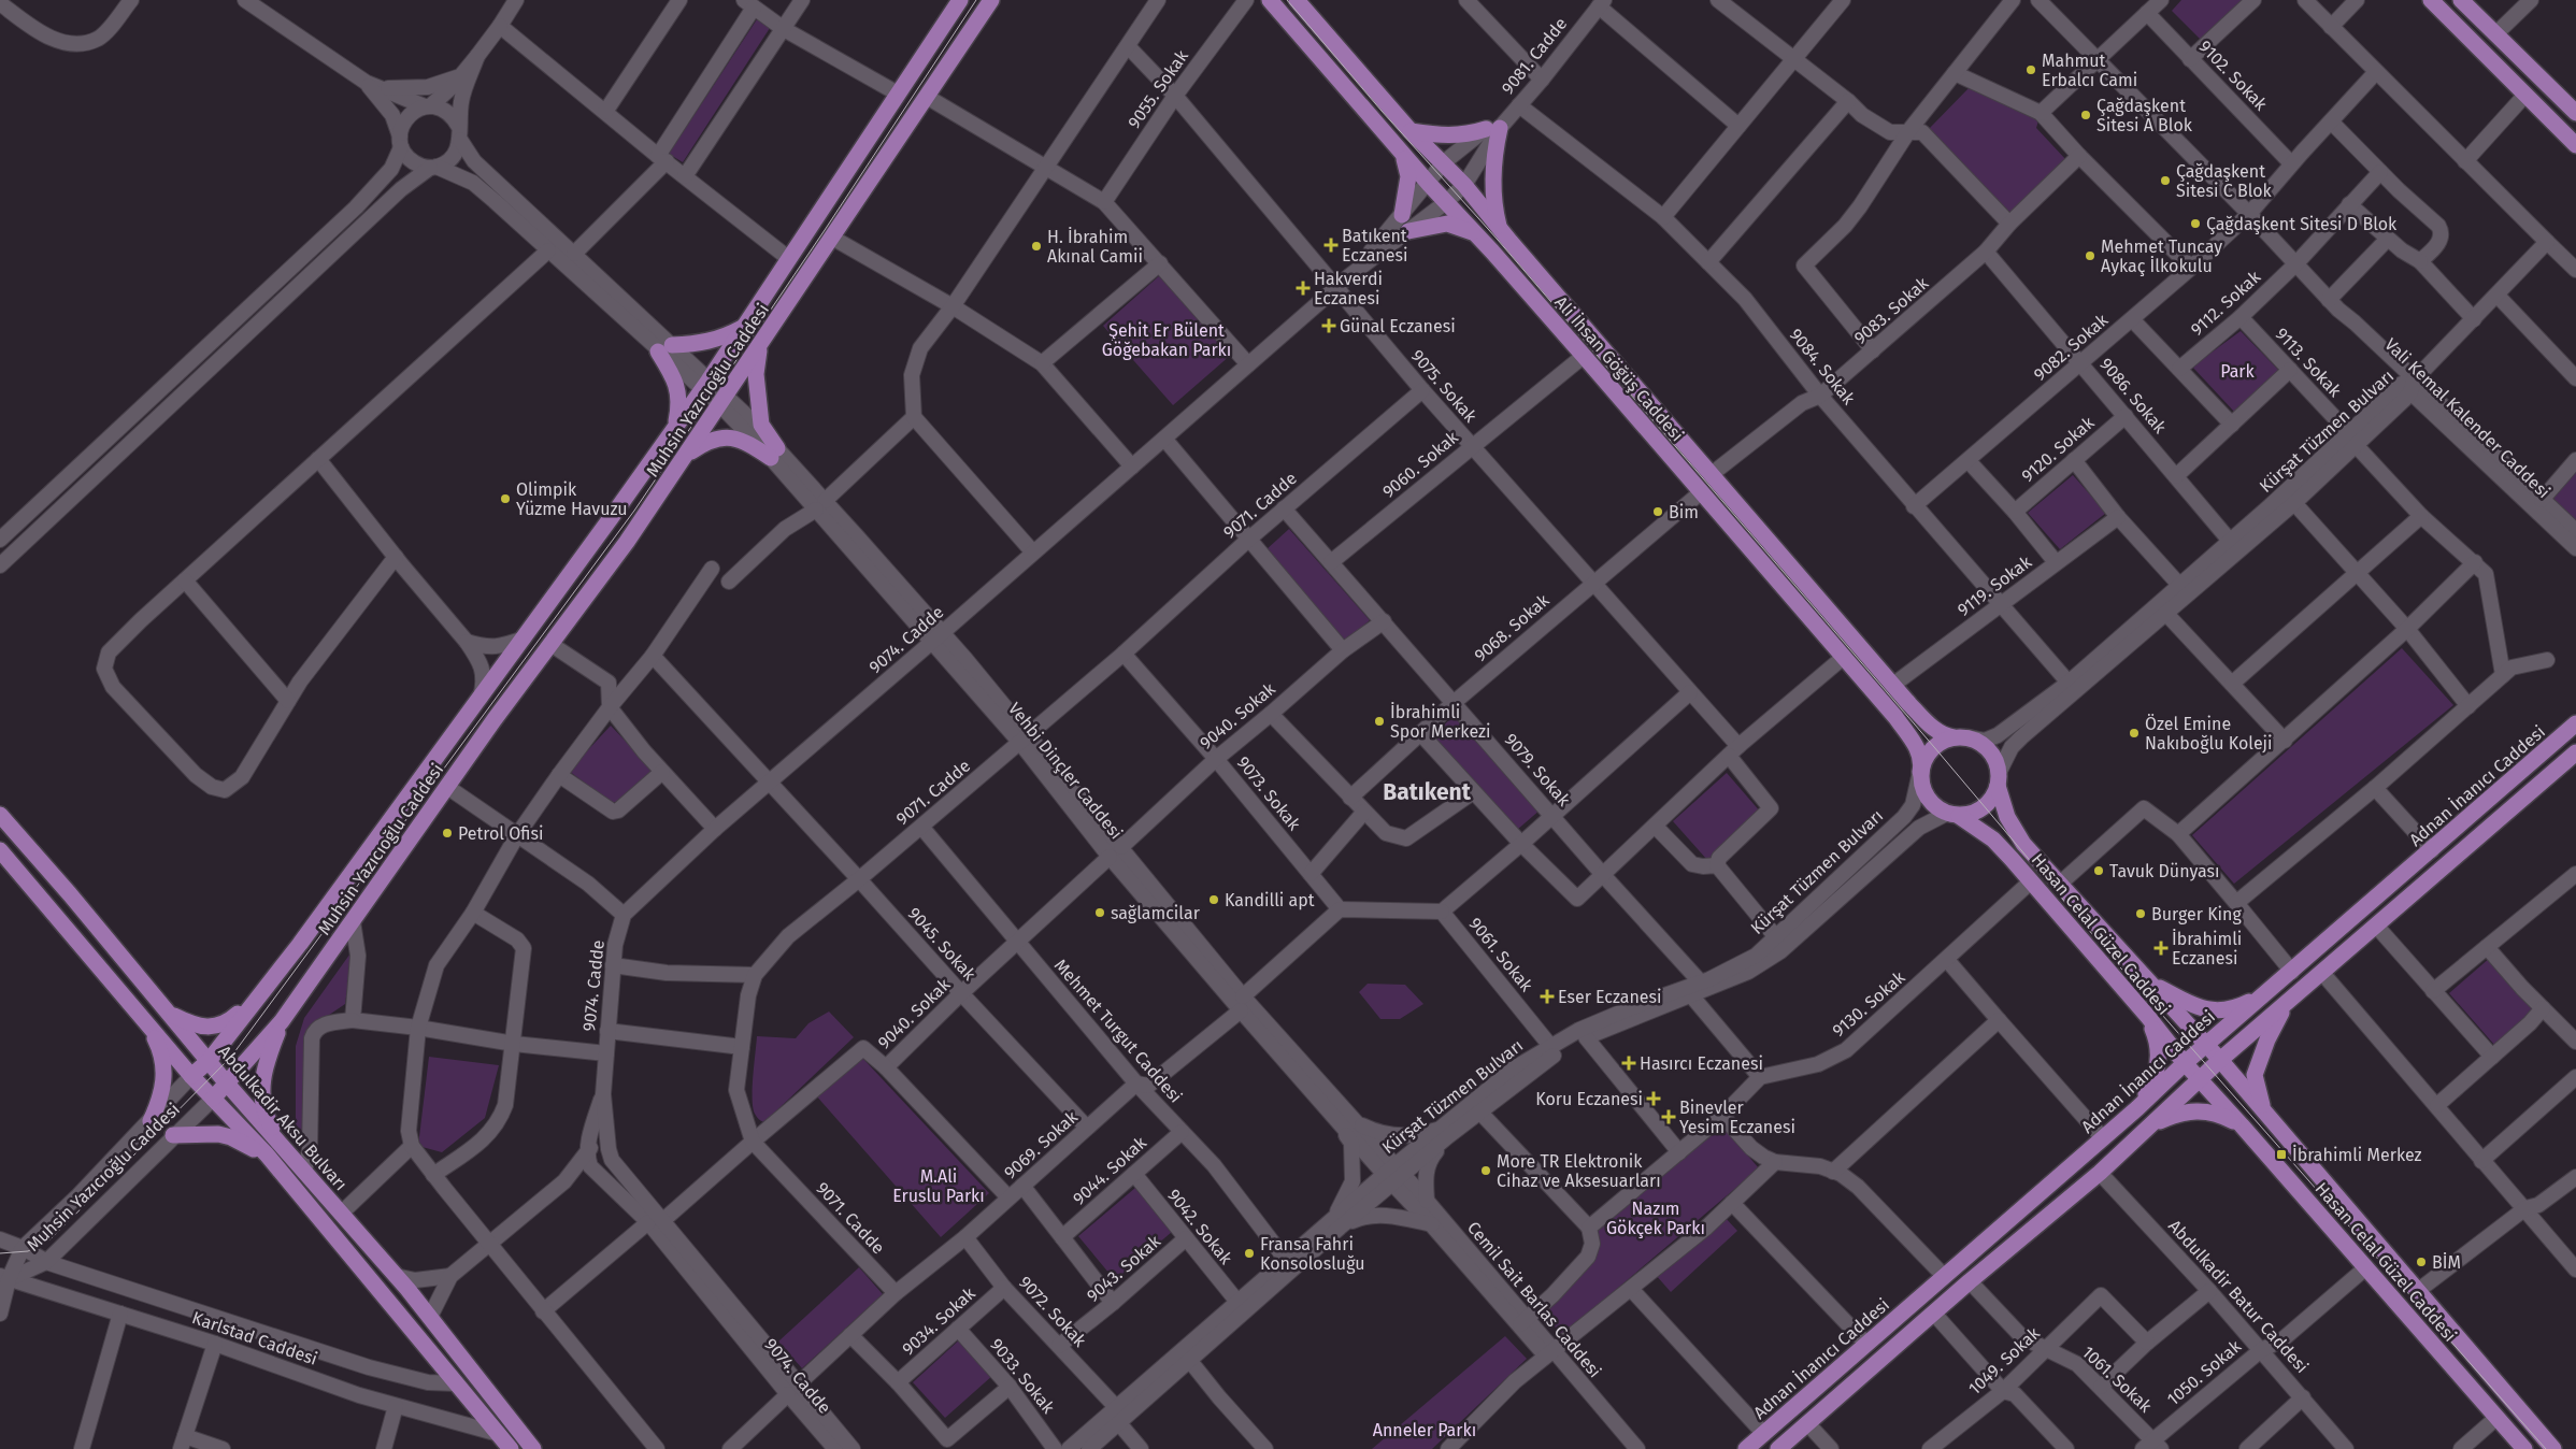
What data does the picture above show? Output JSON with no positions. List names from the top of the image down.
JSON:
{
  "streets": {
    "main road": [
      "Ali İhsan Göğüş Caddesi",
      "Muhsin Yazıcıoğlu Caddesi",
      "Adnan İnanıcı Caddesi",
      "Hasan Celal Güzel Caddesi",
      "Abdulkadir Aksu Bulvarı"
    ],
    "street": [
      "9081. Cadde",
      "9102. Sokak",
      "9055. Sokak",
      "9112. Sokak",
      "9083. Sokak",
      "9082. Sokak",
      "9113. Sokak",
      "9084. Sokak",
      "9075. Sokak",
      "9086. Sokak",
      "Vali Kemal Kalender Caddesi",
      "Kürşat Tüzmen Bulvarı",
      "9120. Sokak",
      "9060. Sokak",
      "9071. Cadde",
      "9119. Sokak",
      "9068. Sokak",
      "9074. Cadde",
      "9040. Sokak",
      "9079. Sokak",
      "9073. Sokak",
      "9045. Sokak",
      "9061. Sokak",
      "9130. Sokak",
      "Mehmet Turgut Caddesi",
      "9069. Sokak",
      "9044. Sokak",
      "9042. Sokak",
      "9043. Sokak",
      "Abdulkadir Batur Caddesi",
      "Cemil Sait Barlas Caddesi",
      "9072. Sokak",
      "9034. Sokak",
      "Karlstad Caddesi",
      "1049. Sokak",
      "1050. Sokak",
      "9033. Sokak",
      "1061. Sokak"
    ]
  },
  "crossings": [
    ["9081. Cadde", "9084. Sokak"],
    ["9102. Sokak", "9082. Sokak"],
    ["9055. Sokak", "9075. Sokak"],
    ["9112. Sokak", "9113. Sokak"],
    ["9112. Sokak", "Vali Kemal Kalender Caddesi"],
    ["9083. Sokak", "9084. Sokak"],
    ["9083. Sokak", "Ali İhsan Göğüş Caddesi"],
    ["9083. Sokak", "9086. Sokak"],
    ["9082. Sokak", "9084. Sokak"],
    ["9082. Sokak", "9086. Sokak"],
    ["9082. Sokak", "Vali Kemal Kalender Caddesi"],
    ["9113. Sokak", "Kürşat Tüzmen Bulvarı"],
    ["9084. Sokak", "Kürşat Tüzmen Bulvarı"],
    ["9084. Sokak", "9119. Sokak"],
    ["Ali İhsan Göğüş Caddesi", "Kürşat Tüzmen Bulvarı"],
    ["Ali İhsan Göğüş Caddesi", "9060. Sokak"],
    ["Ali İhsan Göğüş Caddesi", "9119. Sokak"],
    ["Ali İhsan Göğüş Caddesi", "9068. Sokak"],
    ["Ali İhsan Göğüş Caddesi", "Hasan Celal Güzel Caddesi"],
    ["9075. Sokak", "9060. Sokak"],
    ["9075. Sokak", "9071. Cadde"],
    ["9075. Sokak", "9068. Sokak"],
    ["9075. Sokak", "9074. Cadde"],
    ["Muhsin Yazıcıoğlu Caddesi", "Abdulkadir Aksu Bulvarı"],
    ["Muhsin Yazıcıoğlu Caddesi", "Karlstad Caddesi"],
    ["9086. Sokak", "Kürşat Tüzmen Bulvarı"],
    ["9086. Sokak", "9120. Sokak"],
    ["Vali Kemal Kalender Caddesi", "Kürşat Tüzmen Bulvarı"],
    ["Kürşat Tüzmen Bulvarı", "9079. Sokak"],
    ["Kürşat Tüzmen Bulvarı", "Hasan Celal Güzel Caddesi"],
    ["Kürşat Tüzmen Bulvarı", "9061. Sokak"],
    ["Kürşat Tüzmen Bulvarı", "Mehmet Turgut Caddesi"],
    ["Kürşat Tüzmen Bulvarı", "9042. Sokak"],
    ["Kürşat Tüzmen Bulvarı", "Cemil Sait Barlas Caddesi"],
    ["Kürşat Tüzmen Bulvarı", "9072. Sokak"],
    ["9060. Sokak", "9079. Sokak"],
    ["9071. Cadde", "9079. Sokak"],
    ["9071. Cadde", "9073. Sokak"],
    ["9071. Cadde", "9045. Sokak"],
    ["9071. Cadde", "Mehmet Turgut Caddesi"],
    ["9071. Cadde", "9069. Sokak"],
    ["9068. Sokak", "9079. Sokak"],
    ["9074. Cadde", "9045. Sokak"],
    ["9074. Cadde", "9069. Sokak"],
    ["9040. Sokak", "9079. Sokak"],
    ["9040. Sokak", "9073. Sokak"],
    ["9040. Sokak", "9045. Sokak"],
    ["9040. Sokak", "Mehmet Turgut Caddesi"],
    ["Adnan İnanıcı Caddesi", "Hasan Celal Güzel Caddesi"],
    ["9073. Sokak", "9069. Sokak"],
    ["Hasan Celal Güzel Caddesi", "9130. Sokak"],
    ["Hasan Celal Güzel Caddesi", "1050. Sokak"],
    ["9045. Sokak", "9069. Sokak"],
    ["Mehmet Turgut Caddesi", "9069. Sokak"],
    ["Mehmet Turgut Caddesi", "9044. Sokak"],
    ["Abdulkadir Aksu Bulvarı", "Karlstad Caddesi"],
    ["9069. Sokak", "9072. Sokak"],
    ["9044. Sokak", "9042. Sokak"],
    ["9042. Sokak", "9043. Sokak"],
    ["9043. Sokak", "9072. Sokak"],
    ["Abdulkadir Batur Caddesi", "1050. Sokak"],
    ["9072. Sokak", "9034. Sokak"],
    ["9034. Sokak", "9033. Sokak"],
    ["1049. Sokak", "1061. Sokak"],
    ["1050. Sokak", "1061. Sokak"]
  ],
  "districts": ["Batıkent"],
  "parks": [
    "Şehit Er Bülent Göğebakan Parkı",
    "Park",
    "M.Ali Eruslu Parkı",
    "Nazım Gökçek Parkı",
    "Anneler Parkı"
  ],
  "places": {
    "other": [
      "Mahmut Erbalcı Cami",
      "Çağdaşkent Sitesi A Blok",
      "Çağdaşkent Sitesi C Blok",
      "Çağdaşkent Sitesi D Blok",
      "H. İbrahim Akınal Camii",
      "Mehmet Tuncay Aykaç İlkokulu",
      "Olimpik Yüzme Havuzu",
      "Bim",
      "İbrahimli Spor Merkezi",
      "Özel Emine Nakıboğlu Koleji",
      "Petrol Ofisi",
      "Tavuk Dünyası",
      "Kandilli apt",
      "sağlamcilar",
      "Burger King",
      "More TR Elektronik Cihaz ve Aksesuarları",
      "Fransa Fahri Konsolosluğu",
      "BİM"
    ],
    "health": [
      "Batıkent Eczanesi",
      "Hakverdi Eczanesi",
      "Günal Eczanesi",
      "İbrahimli Eczanesi",
      "Eser Eczanesi",
      "Hasırcı Eczanesi",
      "Koru Eczanesi",
      "Binevler Yesim Eczanesi"
    ],
    "transit": ["İbrahimli Merkez"]
  }
}
